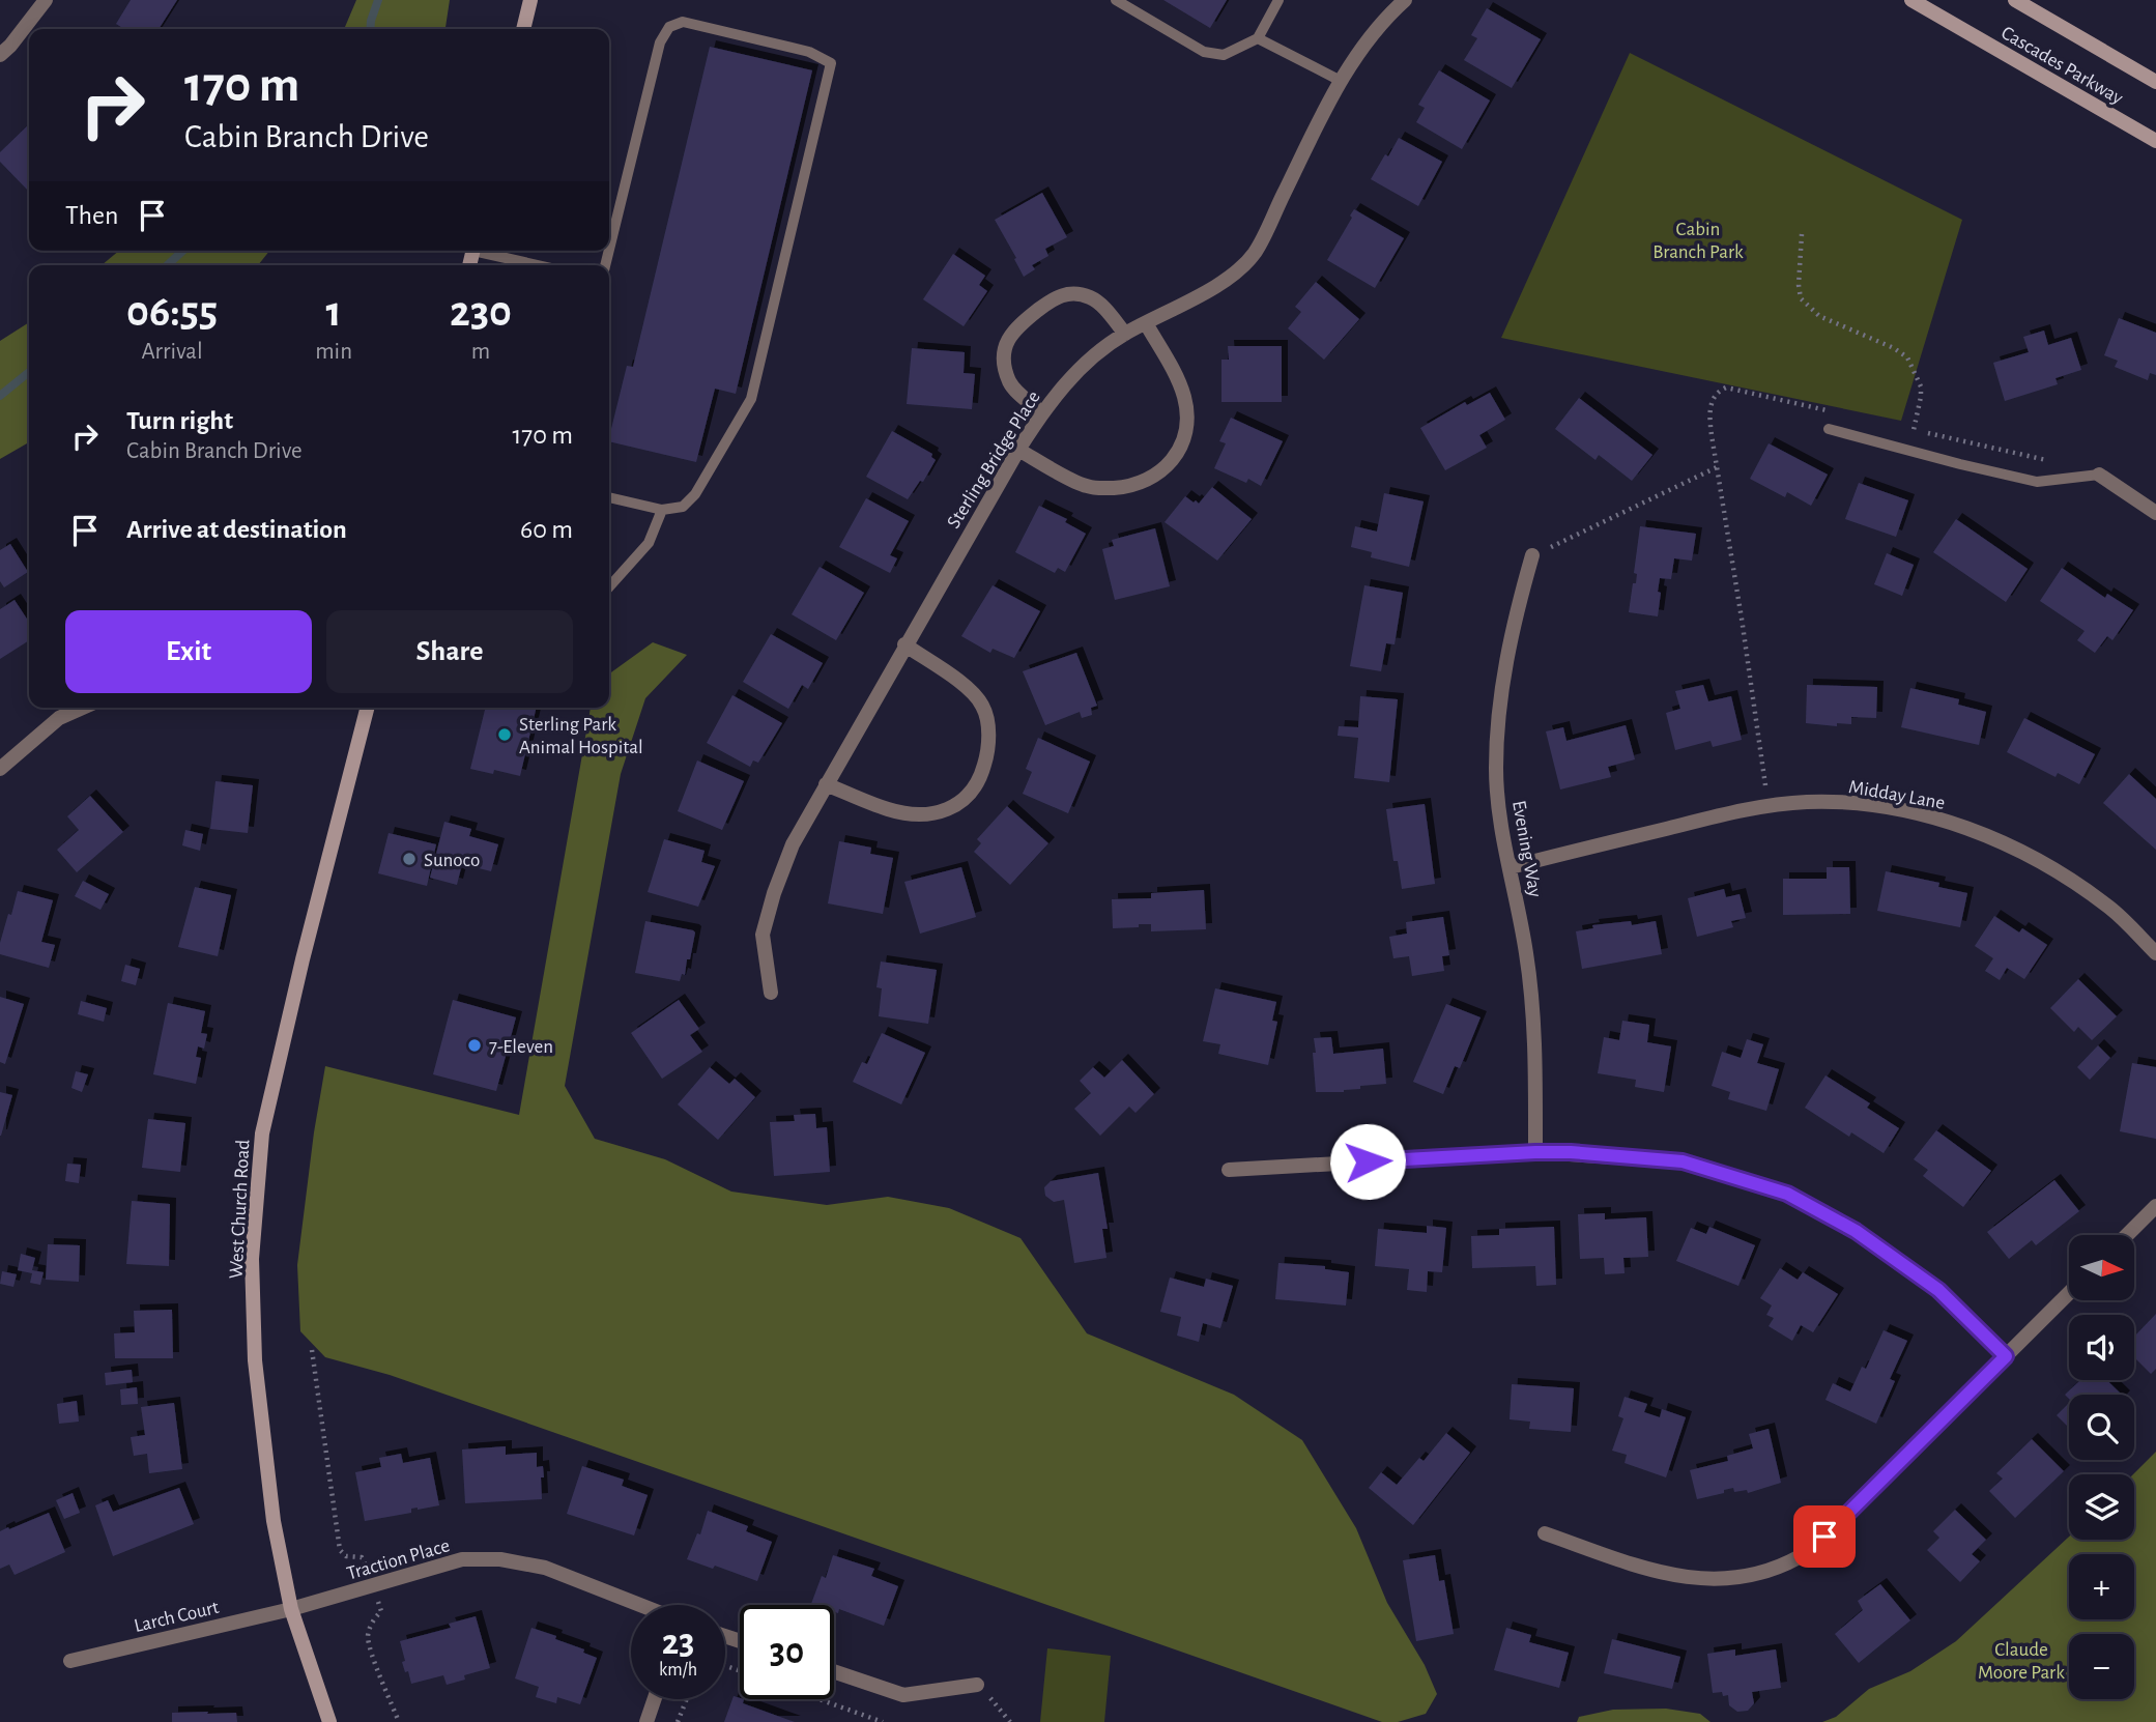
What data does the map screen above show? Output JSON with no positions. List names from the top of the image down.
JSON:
{
  "streets": {
    "main road": ["Cascades Parkway", "West Church Road"],
    "street": [
      "Sterling Bridge Place",
      "Midday Lane",
      "Evening Way",
      "Traction Place",
      "Larch Court"
    ]
  },
  "crossings": [
    ["Midday Lane", "Evening Way"],
    ["West Church Road", "Traction Place"],
    ["West Church Road", "Larch Court"],
    ["Traction Place", "Larch Court"]
  ],
  "parks": ["Cabin Branch Park", "Claude Moore Park"],
  "places": ["Sterling Park Animal Hospital", "Sunoco", "7-Eleven"],
  "north": "right",
  "page": {
    "turn": ["170 m", "Cabin Branch Drive"],
    "then": "Then",
    "eta": [
      "06:55",
      "Arrival",
      "1",
      "min",
      "230",
      "m"
    ],
    "list": [
      {
        "name": "Turn right",
        "note": "Cabin Branch Drive",
        "value": "170 m"
      },
      {
        "name": "Arrive at destination",
        "value": "60 m"
      }
    ],
    "buttons": ["Exit", "Share"],
    "map_buttons": ["+", "−"],
    "speed": "23 km/h",
    "limit": "30"
  }
}
